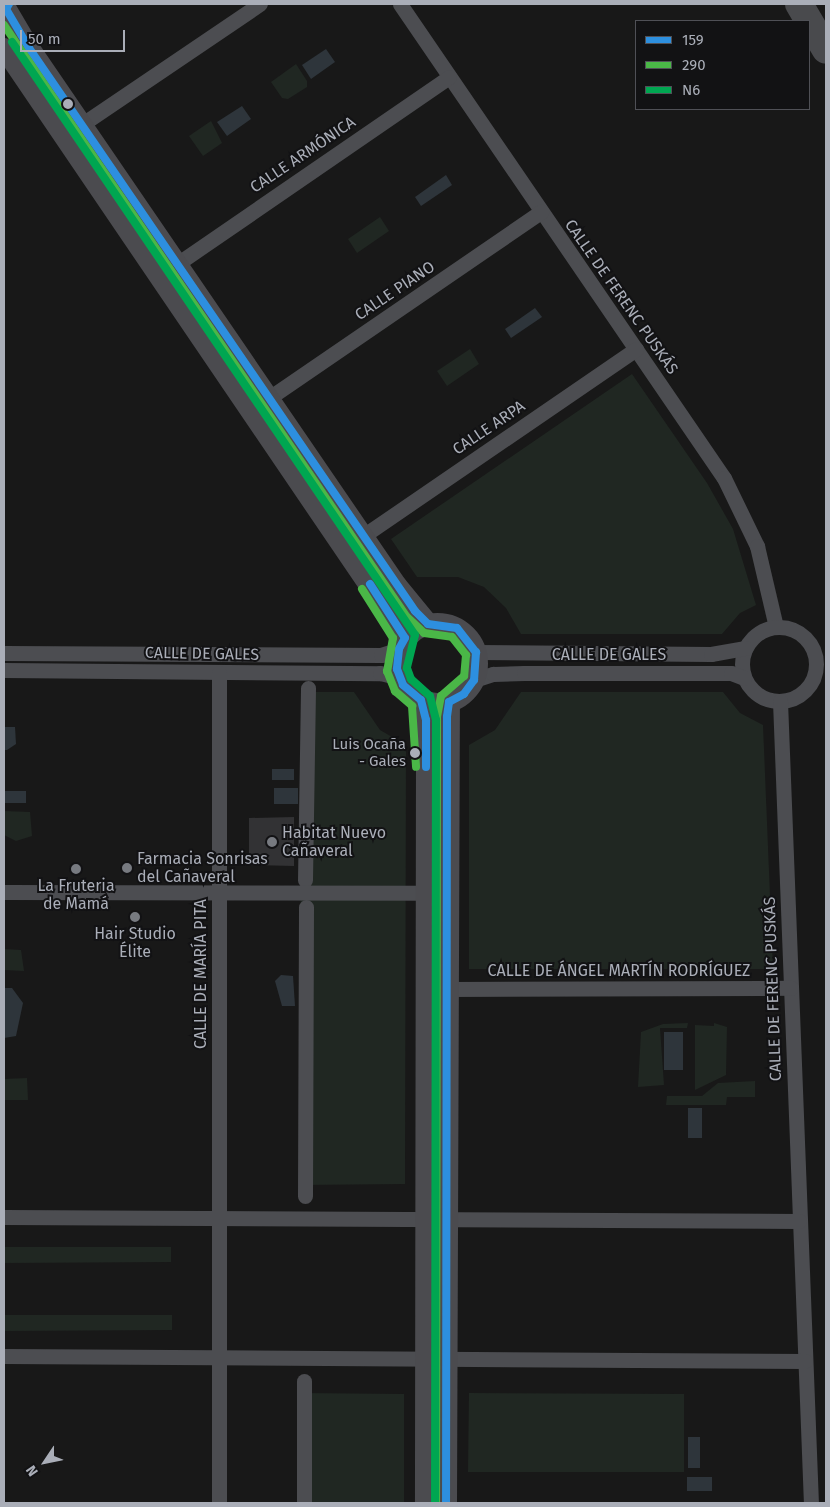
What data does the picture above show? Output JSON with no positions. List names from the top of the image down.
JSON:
{
  "streets": {
    "street": [
      "CALLE ARMÓNICA",
      "CALLE PIANO",
      "CALLE DE FERENC PUSKÁS",
      "CALLE ARPA",
      "CALLE DE GALES",
      "CALLE DE ÁNGEL MARTÍN RODRÍGUEZ",
      "CALLE DE MARÍA PITA"
    ]
  },
  "crossings": [
    ["CALLE ARMÓNICA", "CALLE DE FERENC PUSKÁS"],
    ["CALLE PIANO", "CALLE DE FERENC PUSKÁS"],
    ["CALLE DE FERENC PUSKÁS", "CALLE ARPA"],
    ["CALLE DE FERENC PUSKÁS", "CALLE DE GALES"],
    ["CALLE DE FERENC PUSKÁS", "CALLE DE ÁNGEL MARTÍN RODRÍGUEZ"],
    ["CALLE DE GALES", "CALLE DE MARÍA PITA"]
  ],
  "places": [
    "Luis Ocaña - Gales",
    "Habitat Nuevo Cañaveral",
    "Farmacia Sonrisas del Cañaveral",
    "La Fruteria de Mamá",
    "Hair Studio Élite"
  ],
  "lines": ["transit line 159", "transit line 290", "transit line N6"],
  "legend": ["159", "290", "N6"],
  "scale_bar": "50 m",
  "north": "bottom left"
}
